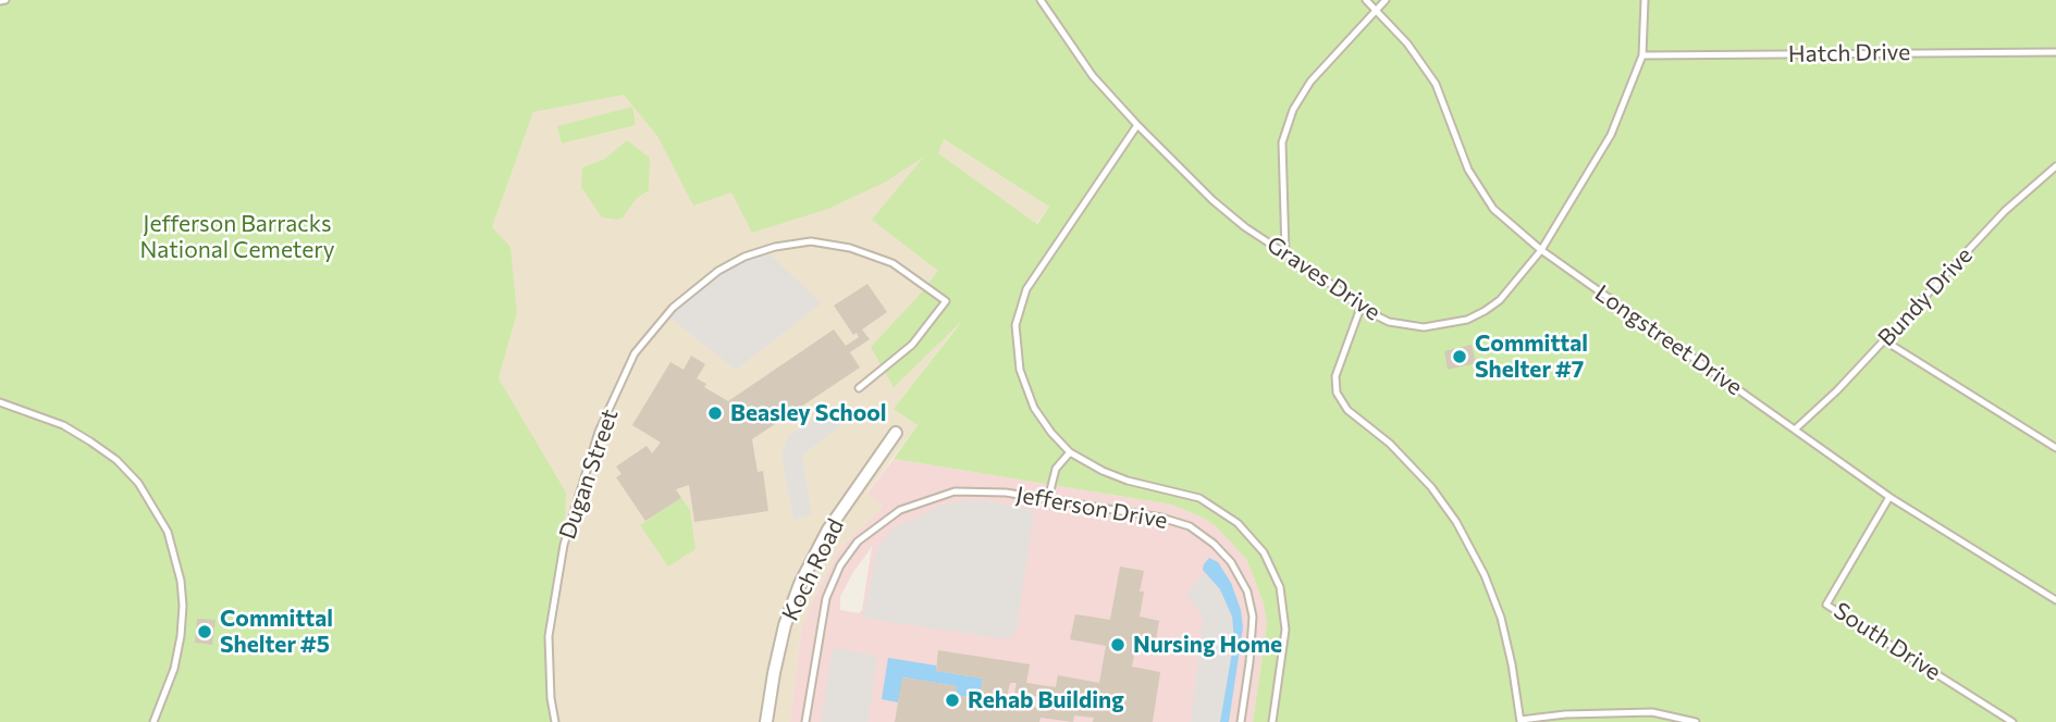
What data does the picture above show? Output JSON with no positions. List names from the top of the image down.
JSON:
{
  "streets": {
    "street": ["Koch Road"],
    "lane": [
      "Hatch Drive",
      "Graves Drive",
      "Bundy Drive",
      "Longstreet Drive",
      "Dugan Street",
      "Jefferson Drive",
      "South Drive"
    ]
  },
  "crossings": [
    ["Hatch Drive", "Graves Drive"],
    ["Graves Drive", "Longstreet Drive"],
    ["Bundy Drive", "Longstreet Drive"],
    ["Longstreet Drive", "South Drive"]
  ],
  "parks": ["Jefferson Barracks National Cemetery"],
  "places": [
    "Committal Shelter #7",
    "Beasley School",
    "Committal Shelter #5",
    "Nursing Home",
    "Rehab Building"
  ]
}
